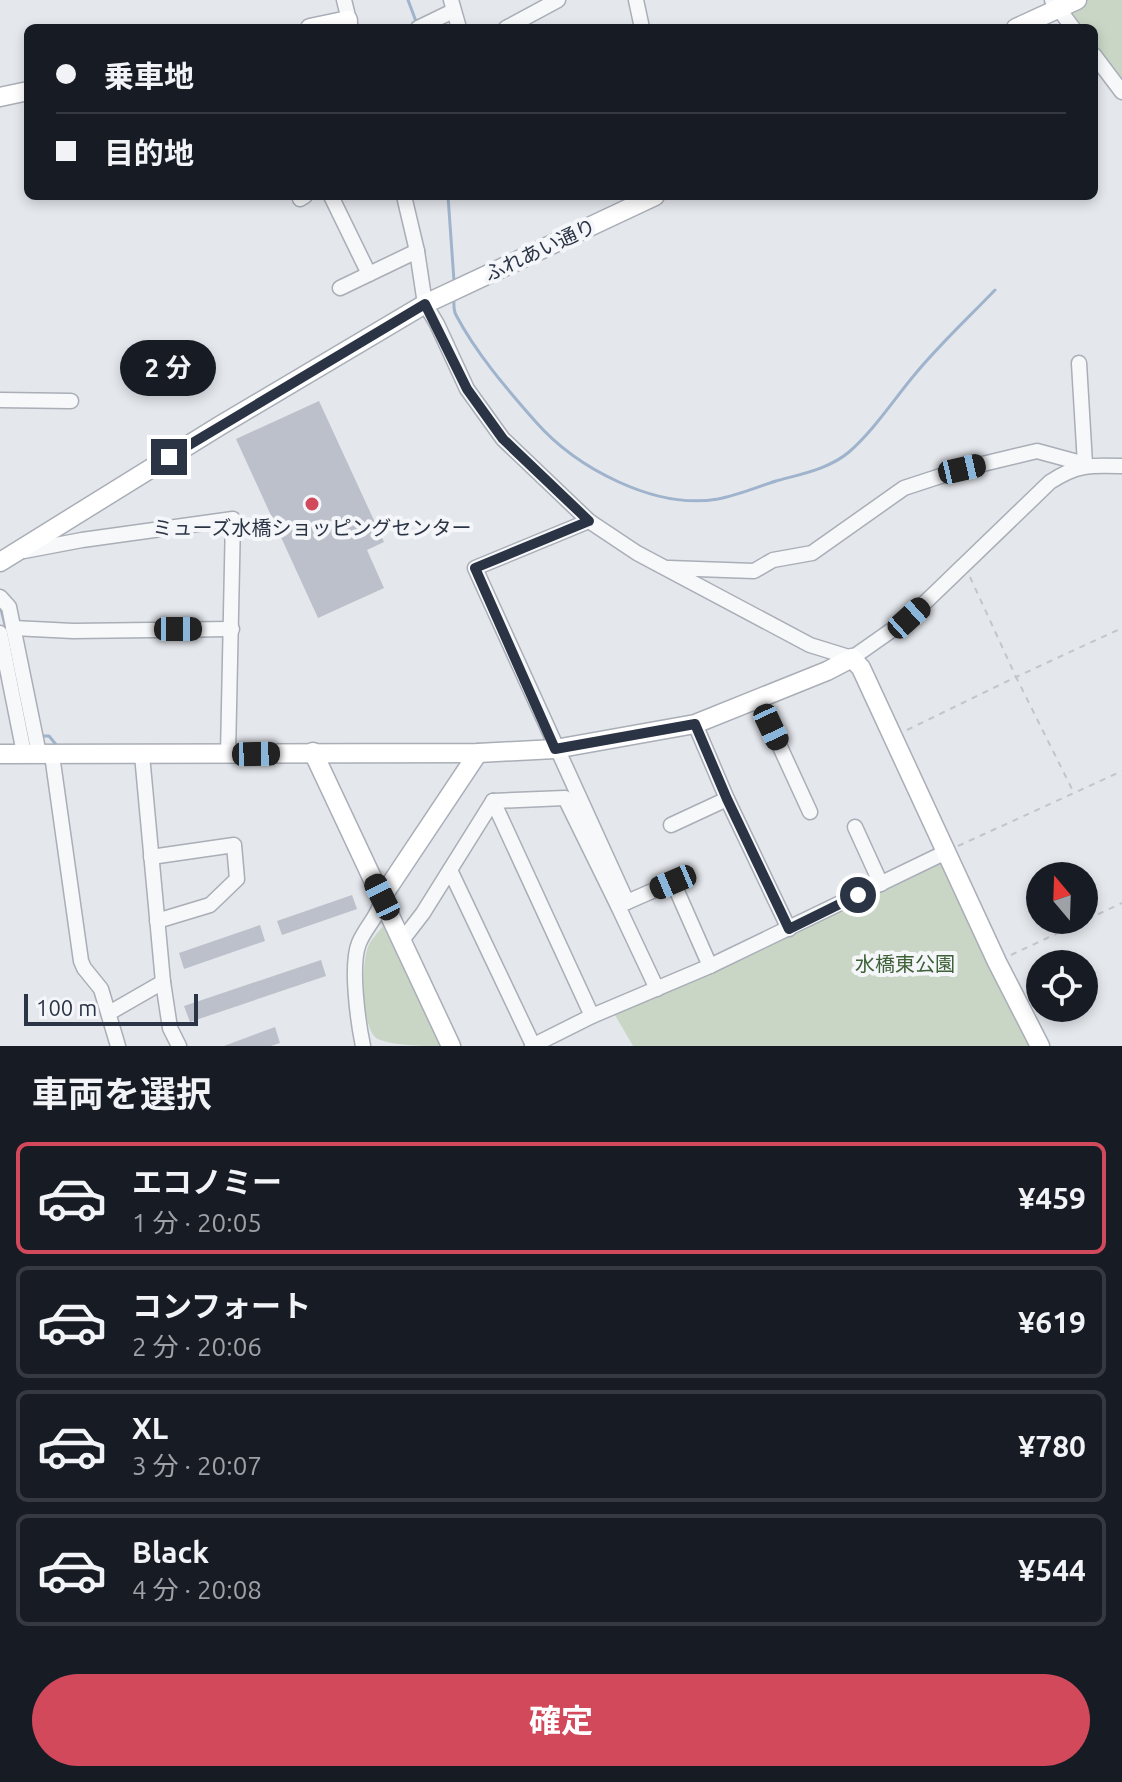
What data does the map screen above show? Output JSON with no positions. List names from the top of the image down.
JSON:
{
  "streets": {
    "street": ["ふれあい通り"]
  },
  "parks": ["水橋東公園"],
  "places": ["ミューズ水橋ショッピングセンター"],
  "scale_bar": "100 m",
  "north": "top",
  "page": {
    "banner": ["乗車地", "目的地"],
    "bubble": "2 分",
    "scale": "100 m",
    "heading": "車両を選択",
    "list": [
      {
        "name": "エコノミー",
        "note": "1 分 · 20:05",
        "value": "¥459"
      },
      {
        "name": "コンフォート",
        "note": "2 分 · 20:06",
        "value": "¥619"
      },
      {
        "name": "XL",
        "note": "3 分 · 20:07",
        "value": "¥780"
      },
      {
        "name": "Black",
        "note": "4 分 · 20:08",
        "value": "¥544"
      }
    ],
    "buttons": "確定"
  }
}
